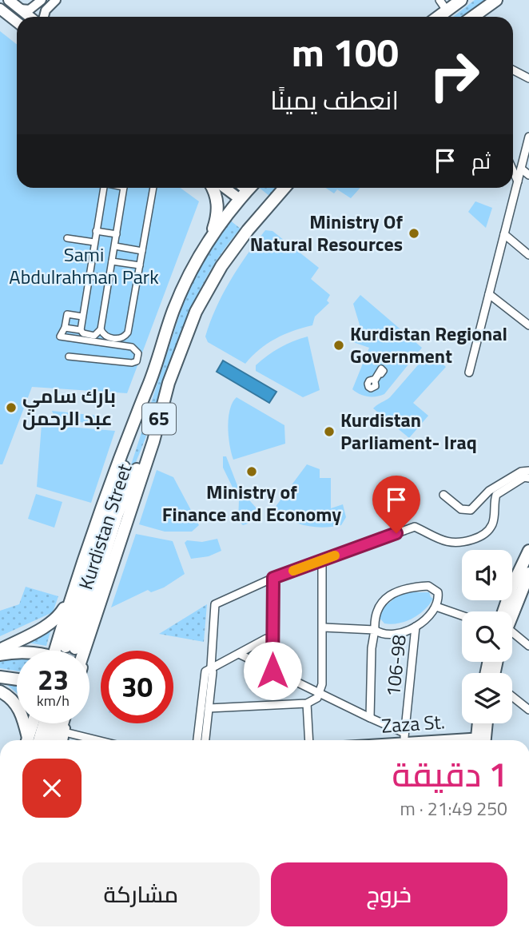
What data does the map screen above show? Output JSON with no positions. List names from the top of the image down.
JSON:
{
  "streets": {
    "main road": ["65", "Kurdistan Street"],
    "street": ["106-98", "Zaza St."]
  },
  "crossings": [
    ["106-98", "Zaza St."]
  ],
  "parks": ["Sami Abdulrahman Park"],
  "places": [
    "Ministry Of Natural Resources",
    "Kurdistan Regional Government",
    "بارك سامي عبد الرحمن",
    "Kurdistan Parliament- Iraq",
    "Ministry of Finance and Economy"
  ],
  "page": {
    "turn": ["100 m", "انعطف يمينًا"],
    "then": "ثم",
    "speed": "23 km/h",
    "limit": "30",
    "heading": ["1 دقيقة", "250 m · 21:49"],
    "buttons": ["خروج", "مشاركة"]
  }
}
